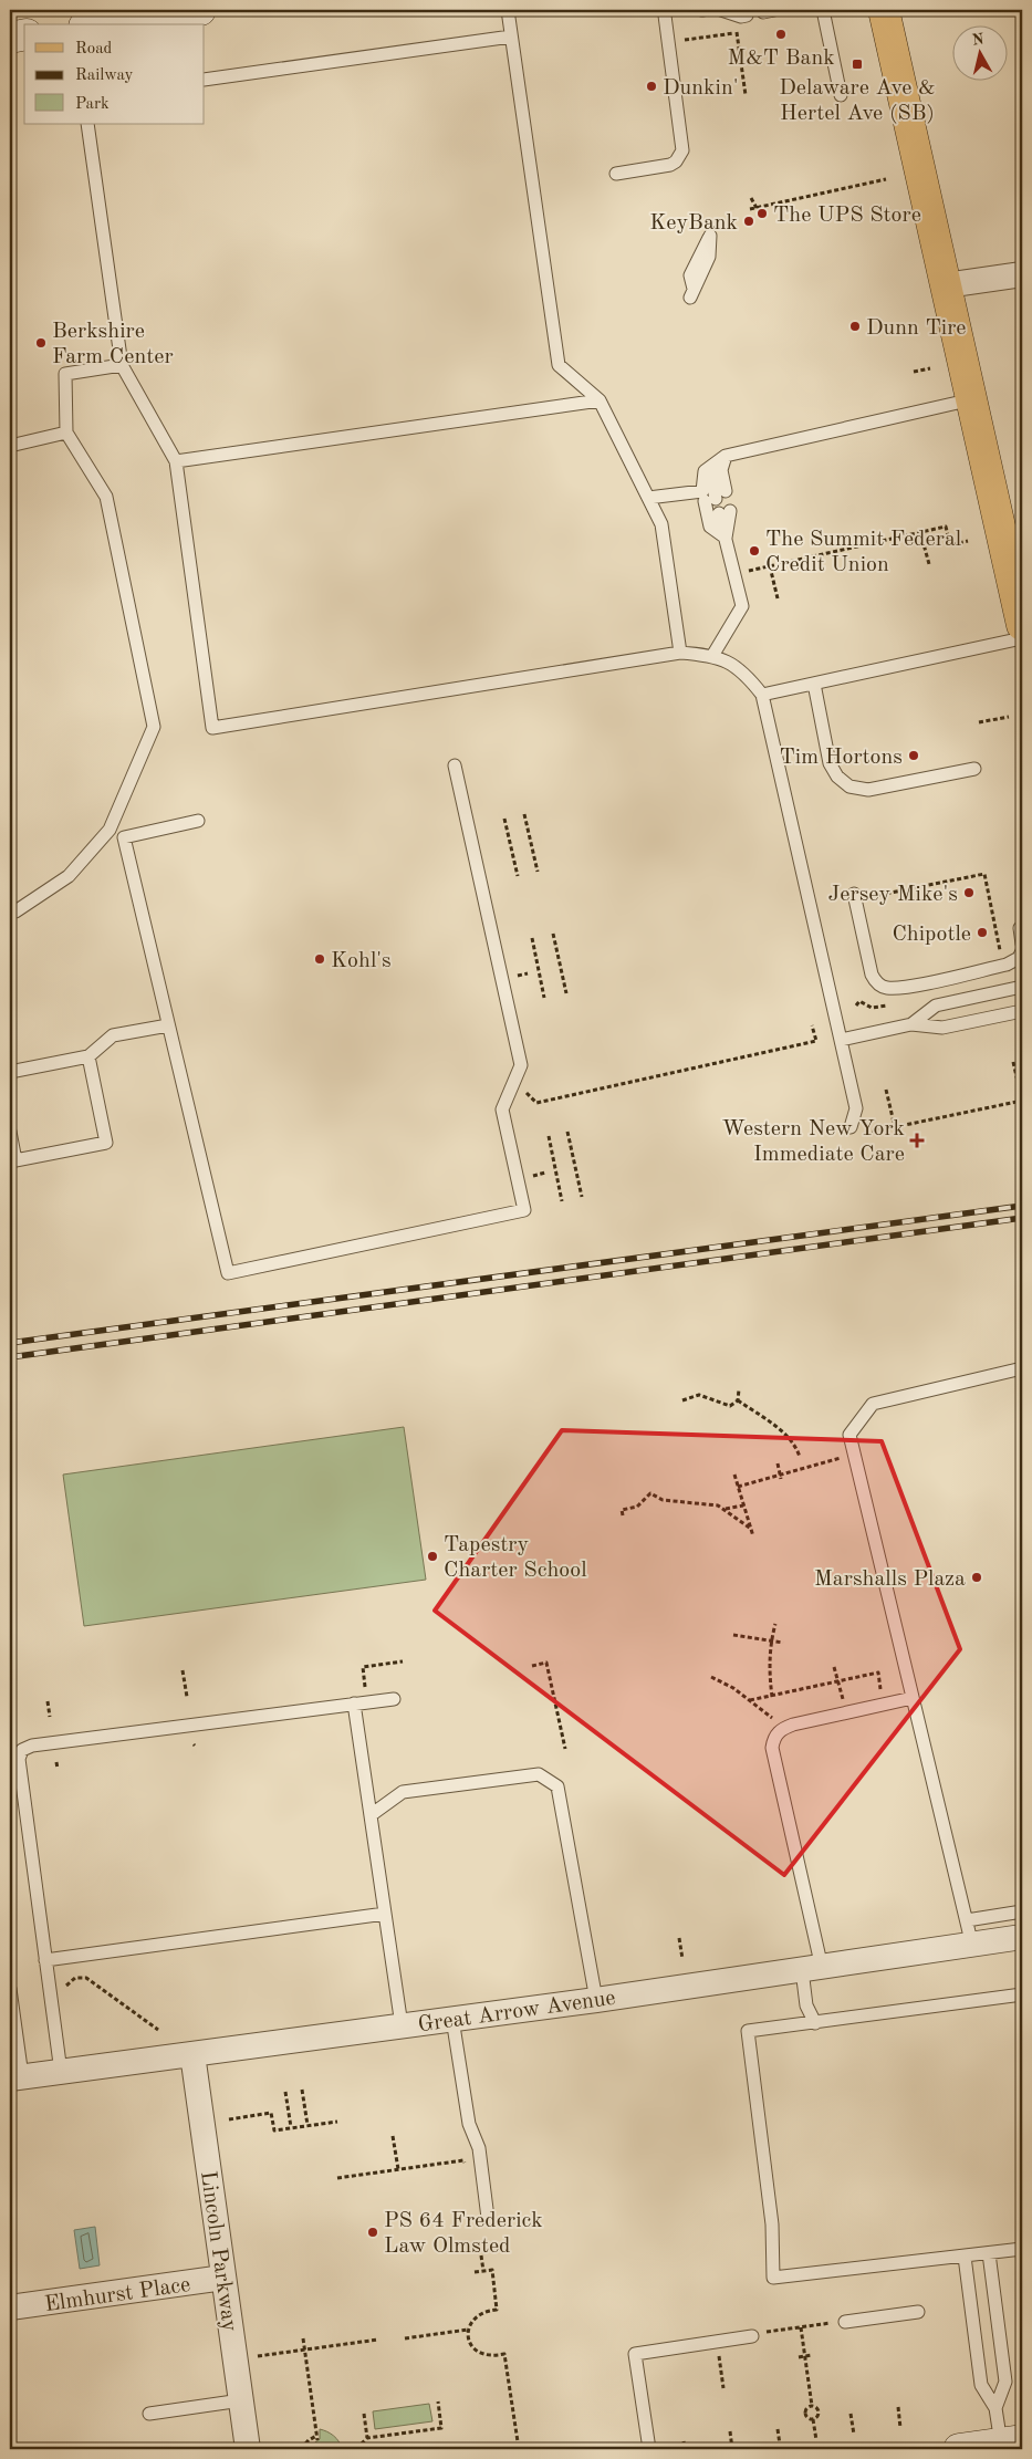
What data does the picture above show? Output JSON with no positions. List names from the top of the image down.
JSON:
{
  "streets": {
    "street": ["Great Arrow Avenue", "Lincoln Parkway", "Elmhurst Place"]
  },
  "crossings": [
    ["Great Arrow Avenue", "Lincoln Parkway"],
    ["Lincoln Parkway", "Elmhurst Place"]
  ],
  "places": {
    "other": [
      "M&T Bank",
      "Dunkin'",
      "The UPS Store",
      "KeyBank",
      "Dunn Tire",
      "Berkshire Farm Center",
      "The Summit Federal Credit Union",
      "Tim Hortons",
      "Jersey Mike's",
      "Chipotle",
      "Kohl's",
      "Tapestry Charter School",
      "Marshalls Plaza",
      "PS 64 Frederick Law Olmsted"
    ],
    "transit": ["Delaware Ave & Hertel Ave (SB)"],
    "health": ["Western New York Immediate Care"]
  },
  "legend": ["Road", "Railway", "Park"],
  "north": "top"
}
